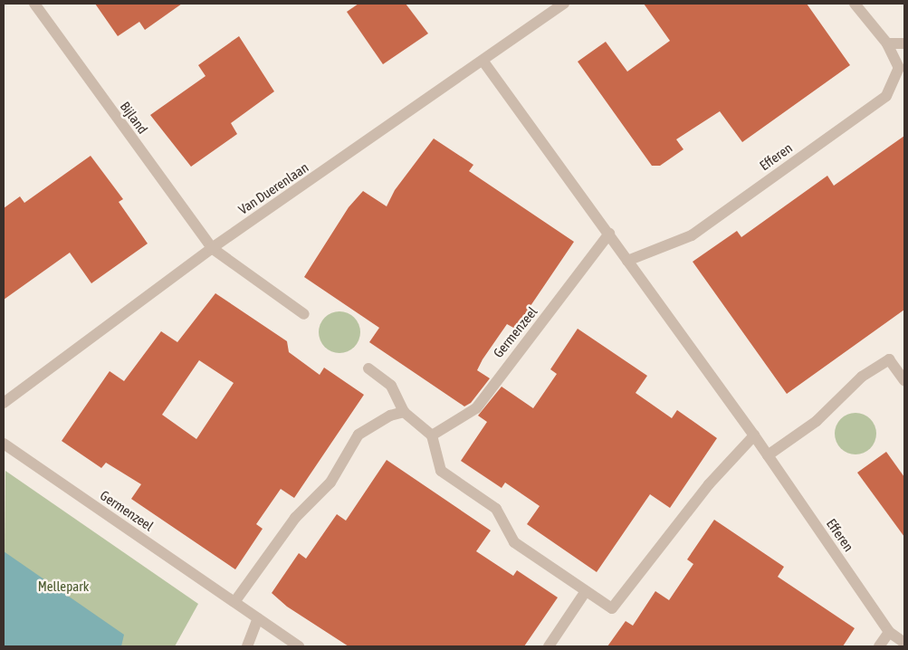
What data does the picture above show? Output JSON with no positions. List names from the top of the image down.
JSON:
{
  "streets": {
    "street": [
      "Bijland",
      "Efferen",
      "Van Duerenlaan",
      "Germenzeel"
    ]
  },
  "crossings": [
    ["Bijland", "Van Duerenlaan"],
    ["Efferen", "Van Duerenlaan"],
    ["Efferen", "Germenzeel"]
  ],
  "parks": ["Mellepark"]
}
